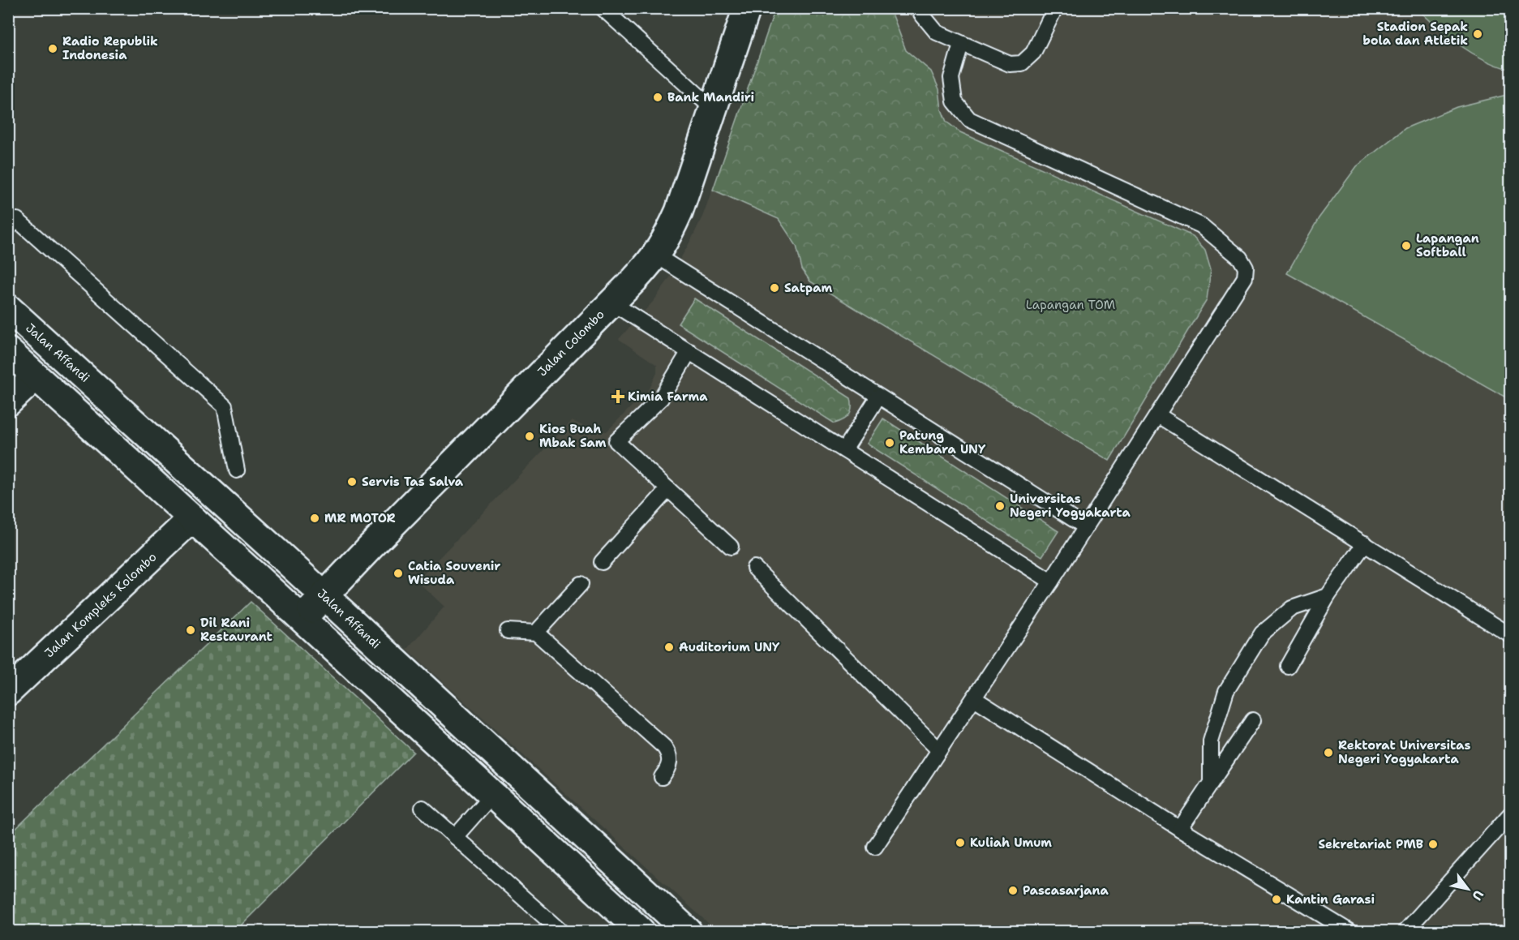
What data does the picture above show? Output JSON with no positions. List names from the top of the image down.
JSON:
{
  "streets": {
    "main road": ["Jalan Colombo", "Jalan Affandi", "Jalan Kompleks Kolombo"]
  },
  "crossings": [
    ["Jalan Colombo", "Jalan Affandi"]
  ],
  "parks": ["Lapangan TOM"],
  "places": {
    "other": [
      "Stadion Sepak bola dan Atletik",
      "Radio Republik Indonesia",
      "Bank Mandiri",
      "Lapangan Softball",
      "Satpam",
      "Kios Buah Mbak Sam",
      "Patung Kembara UNY",
      "Servis Tas Salva",
      "Universitas Negeri Yogyakarta",
      "MR MOTOR",
      "Catia Souvenir Wisuda",
      "Dil Rani Restaurant",
      "Auditorium UNY",
      "Rektorat Universitas Negeri Yogyakarta",
      "Kuliah Umum",
      "Sekretariat PMB",
      "Pascasarjana",
      "Kantin Garasi"
    ],
    "health": ["Kimia Farma"]
  },
  "north": "bottom right"
}
